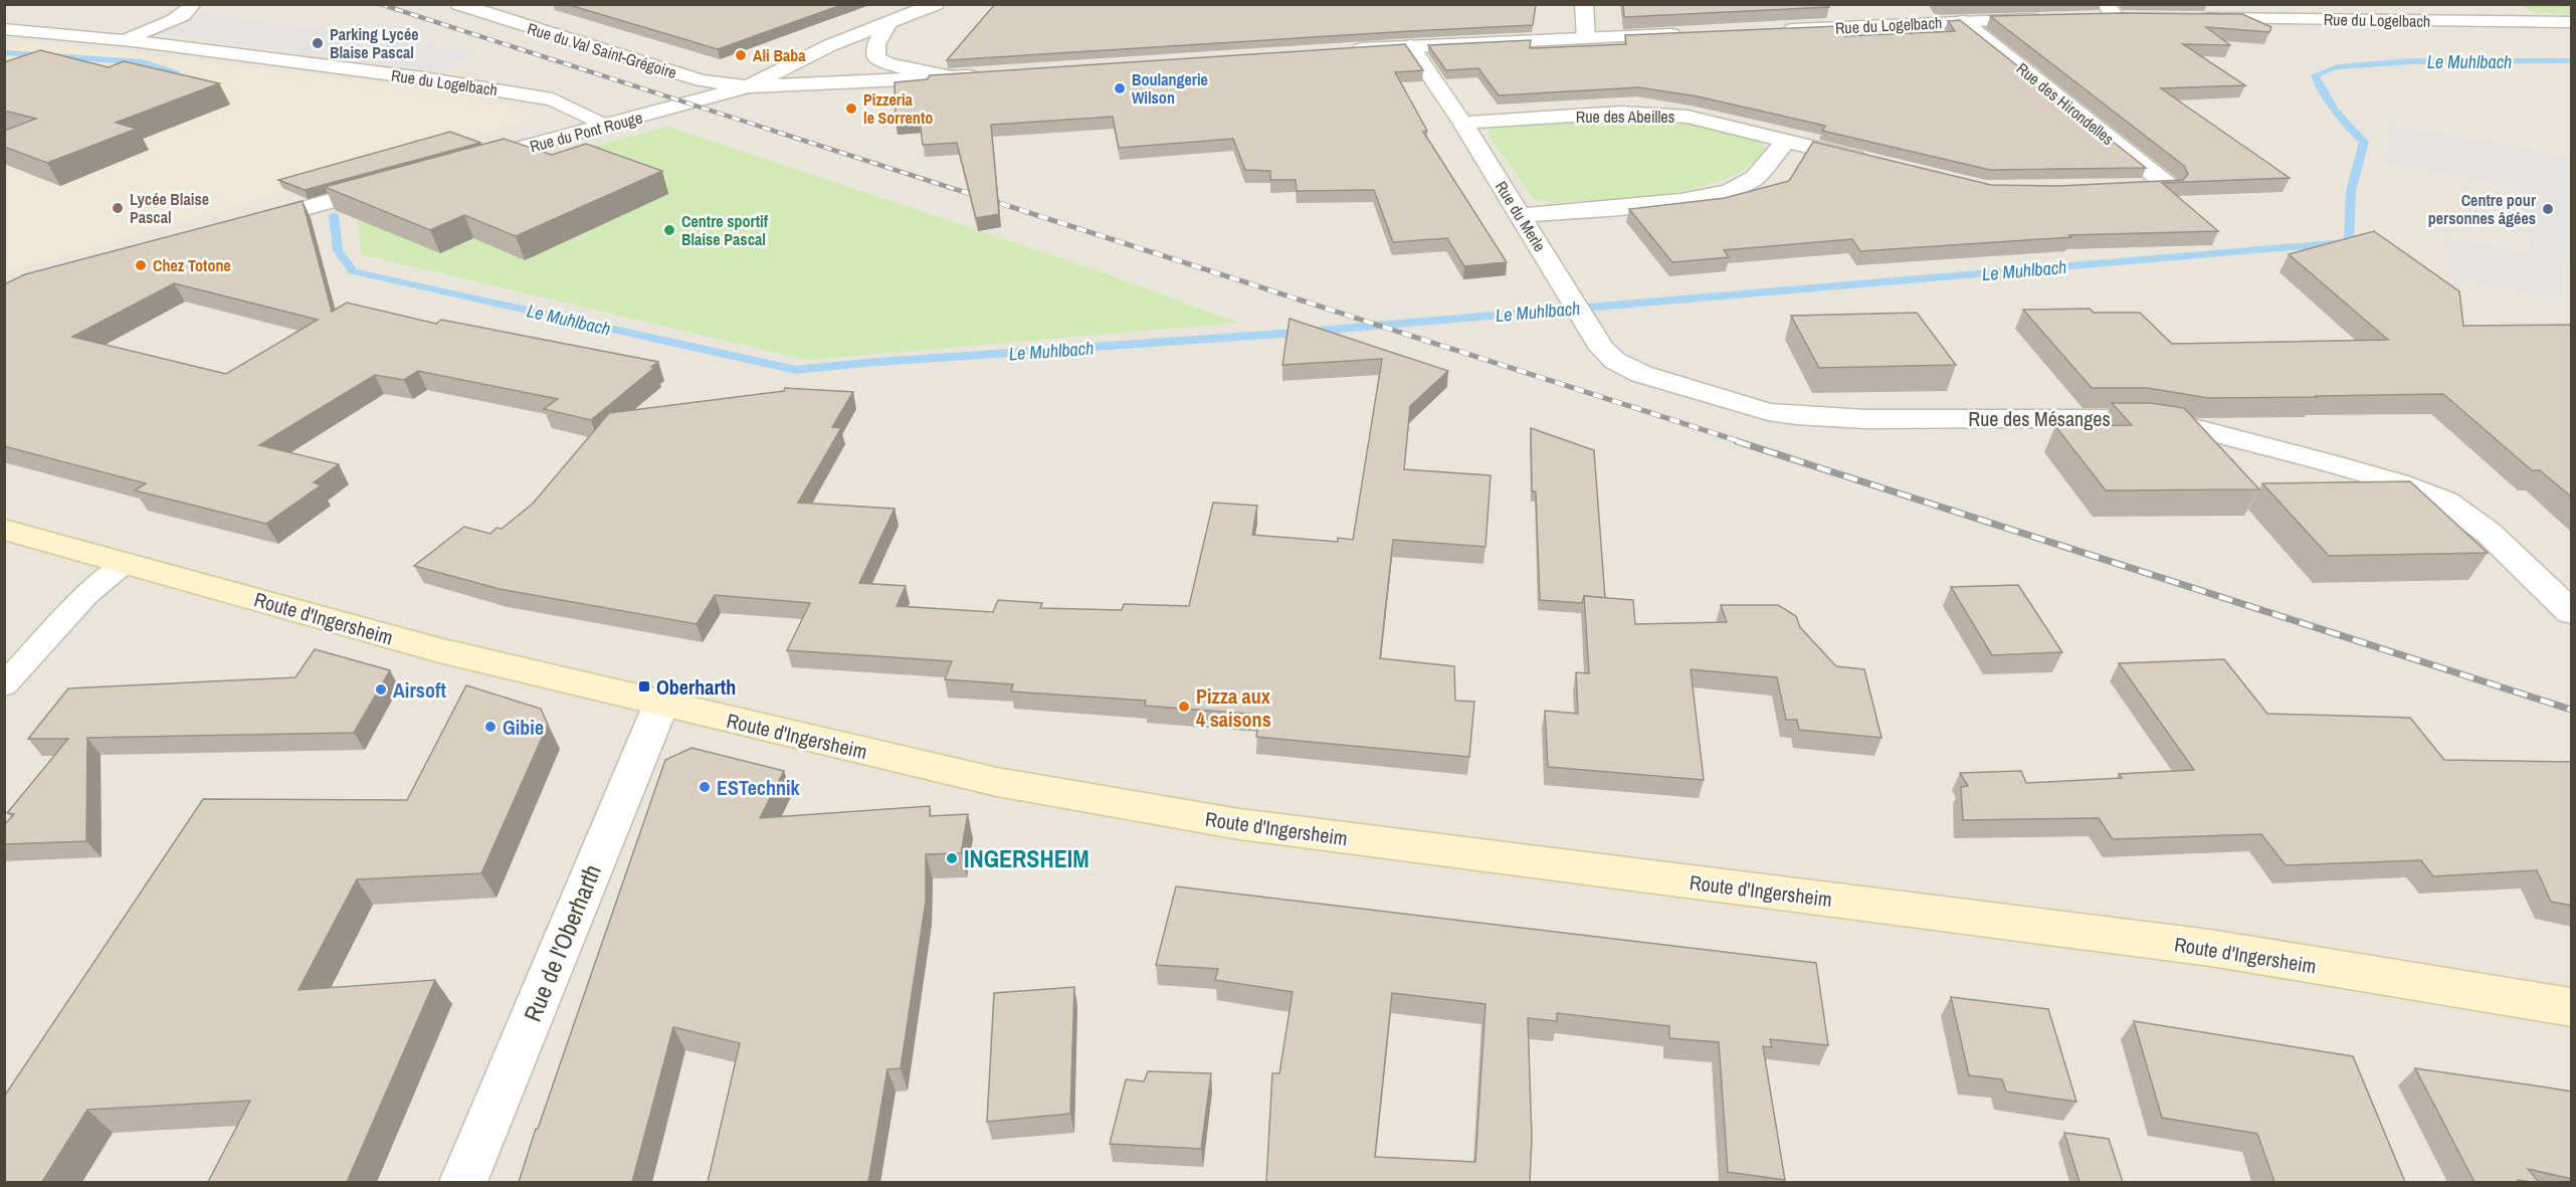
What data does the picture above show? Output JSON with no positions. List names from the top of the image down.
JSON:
{
  "streets": {
    "main road": ["Route d'Ingersheim"],
    "street": [
      "Rue du Logelbach",
      "Rue du Val Saint-Grégoire",
      "Rue des Hirondelles",
      "Rue des Abeilles",
      "Rue du Pont Rouge",
      "Rue du Merle",
      "Rue des Mésanges",
      "Rue de l'Oberharth"
    ]
  },
  "crossings": [
    ["Rue du Logelbach", "Rue des Hirondelles"],
    ["Rue du Logelbach", "Rue du Pont Rouge"],
    ["Rue du Val Saint-Grégoire", "Rue du Pont Rouge"],
    ["Rue des Abeilles", "Rue du Merle"],
    ["Rue du Merle", "Rue des Mésanges"],
    ["Route d'Ingersheim", "Rue de l'Oberharth"]
  ],
  "water": ["Le Muhlbach"],
  "places": {
    "other": [
      "Parking Lycée Blaise Pascal",
      "Ali Baba",
      "Boulangerie Wilson",
      "Pizzeria le Sorrento",
      "Lycée Blaise Pascal",
      "Centre pour personnes âgées",
      "Centre sportif Blaise Pascal",
      "Chez Totone",
      "Airsoft",
      "Pizza aux 4 saisons",
      "Gibie",
      "ESTechnik",
      "INGERSHEIM"
    ],
    "transit": ["Oberharth"]
  }
}
